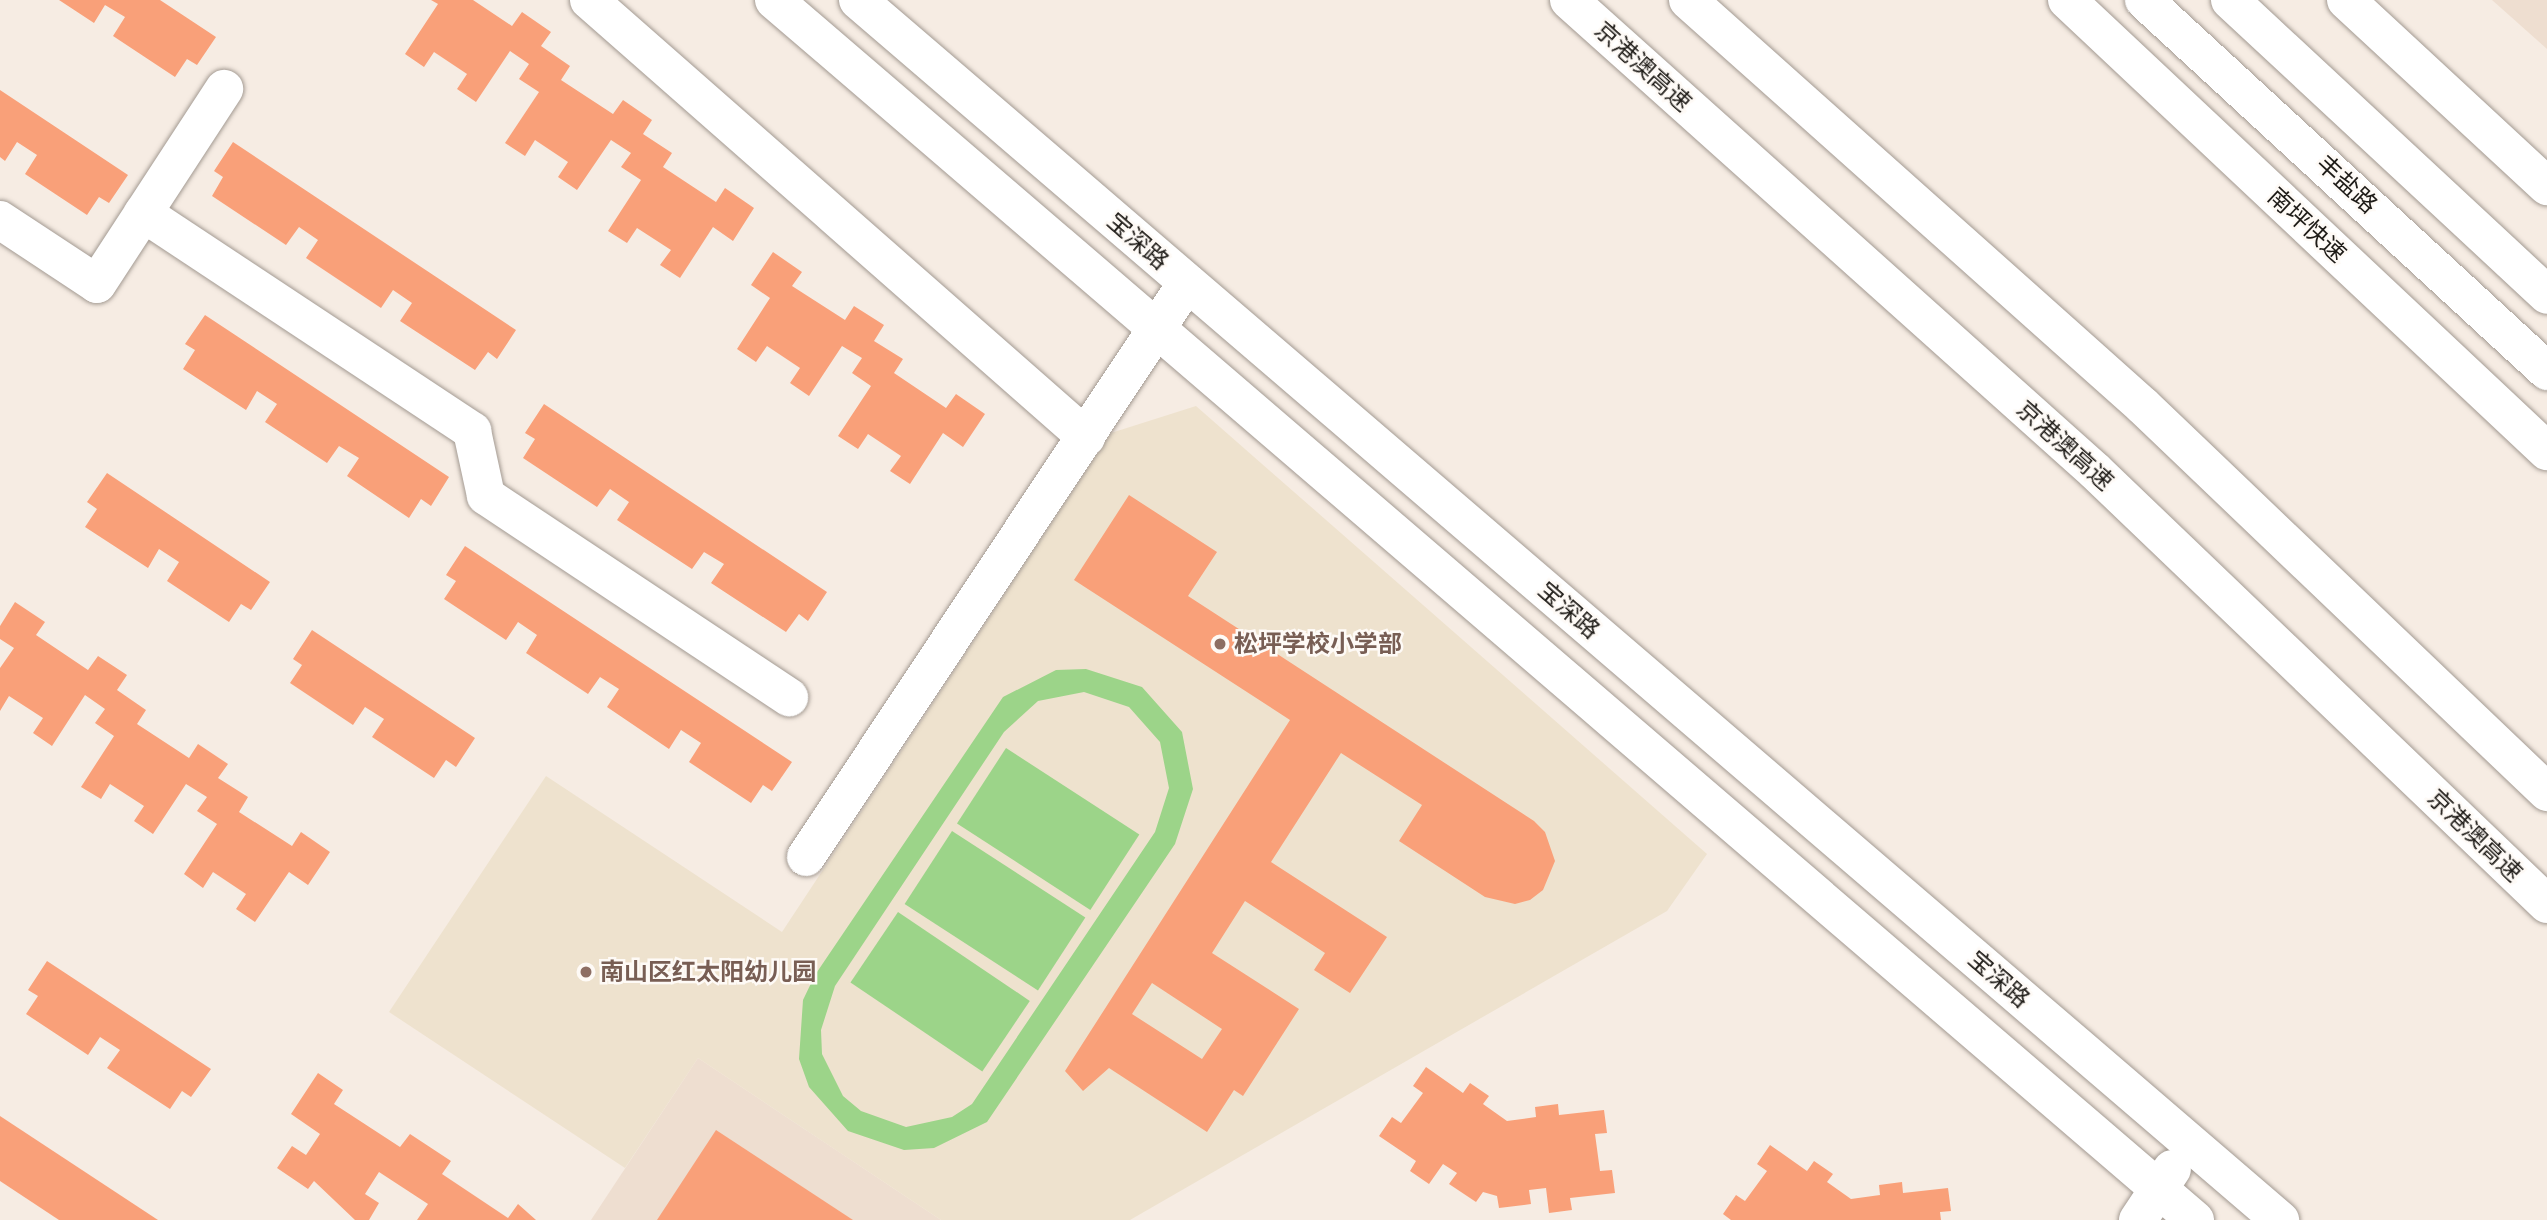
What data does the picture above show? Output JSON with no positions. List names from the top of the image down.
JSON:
{
  "streets": {
    "main road": [
      "京港澳高速",
      "丰盐路",
      "南坪快速",
      "宝深路"
    ]
  },
  "places": ["松坪学校小学部", "南山区红太阳幼儿园"]
}
